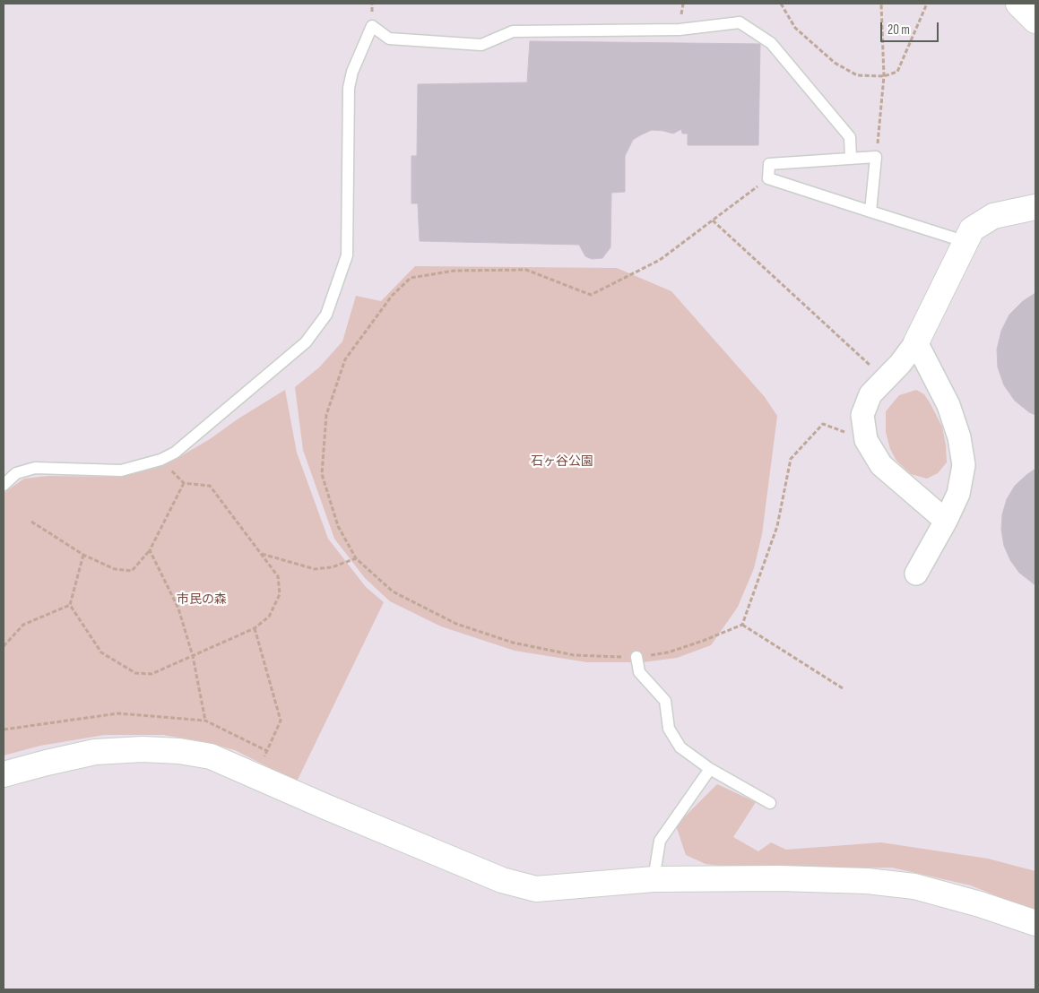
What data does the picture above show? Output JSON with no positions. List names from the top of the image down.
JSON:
{
  "parks": ["石ヶ谷公園", "市民の森"],
  "scale_bar": "20 m"
}
